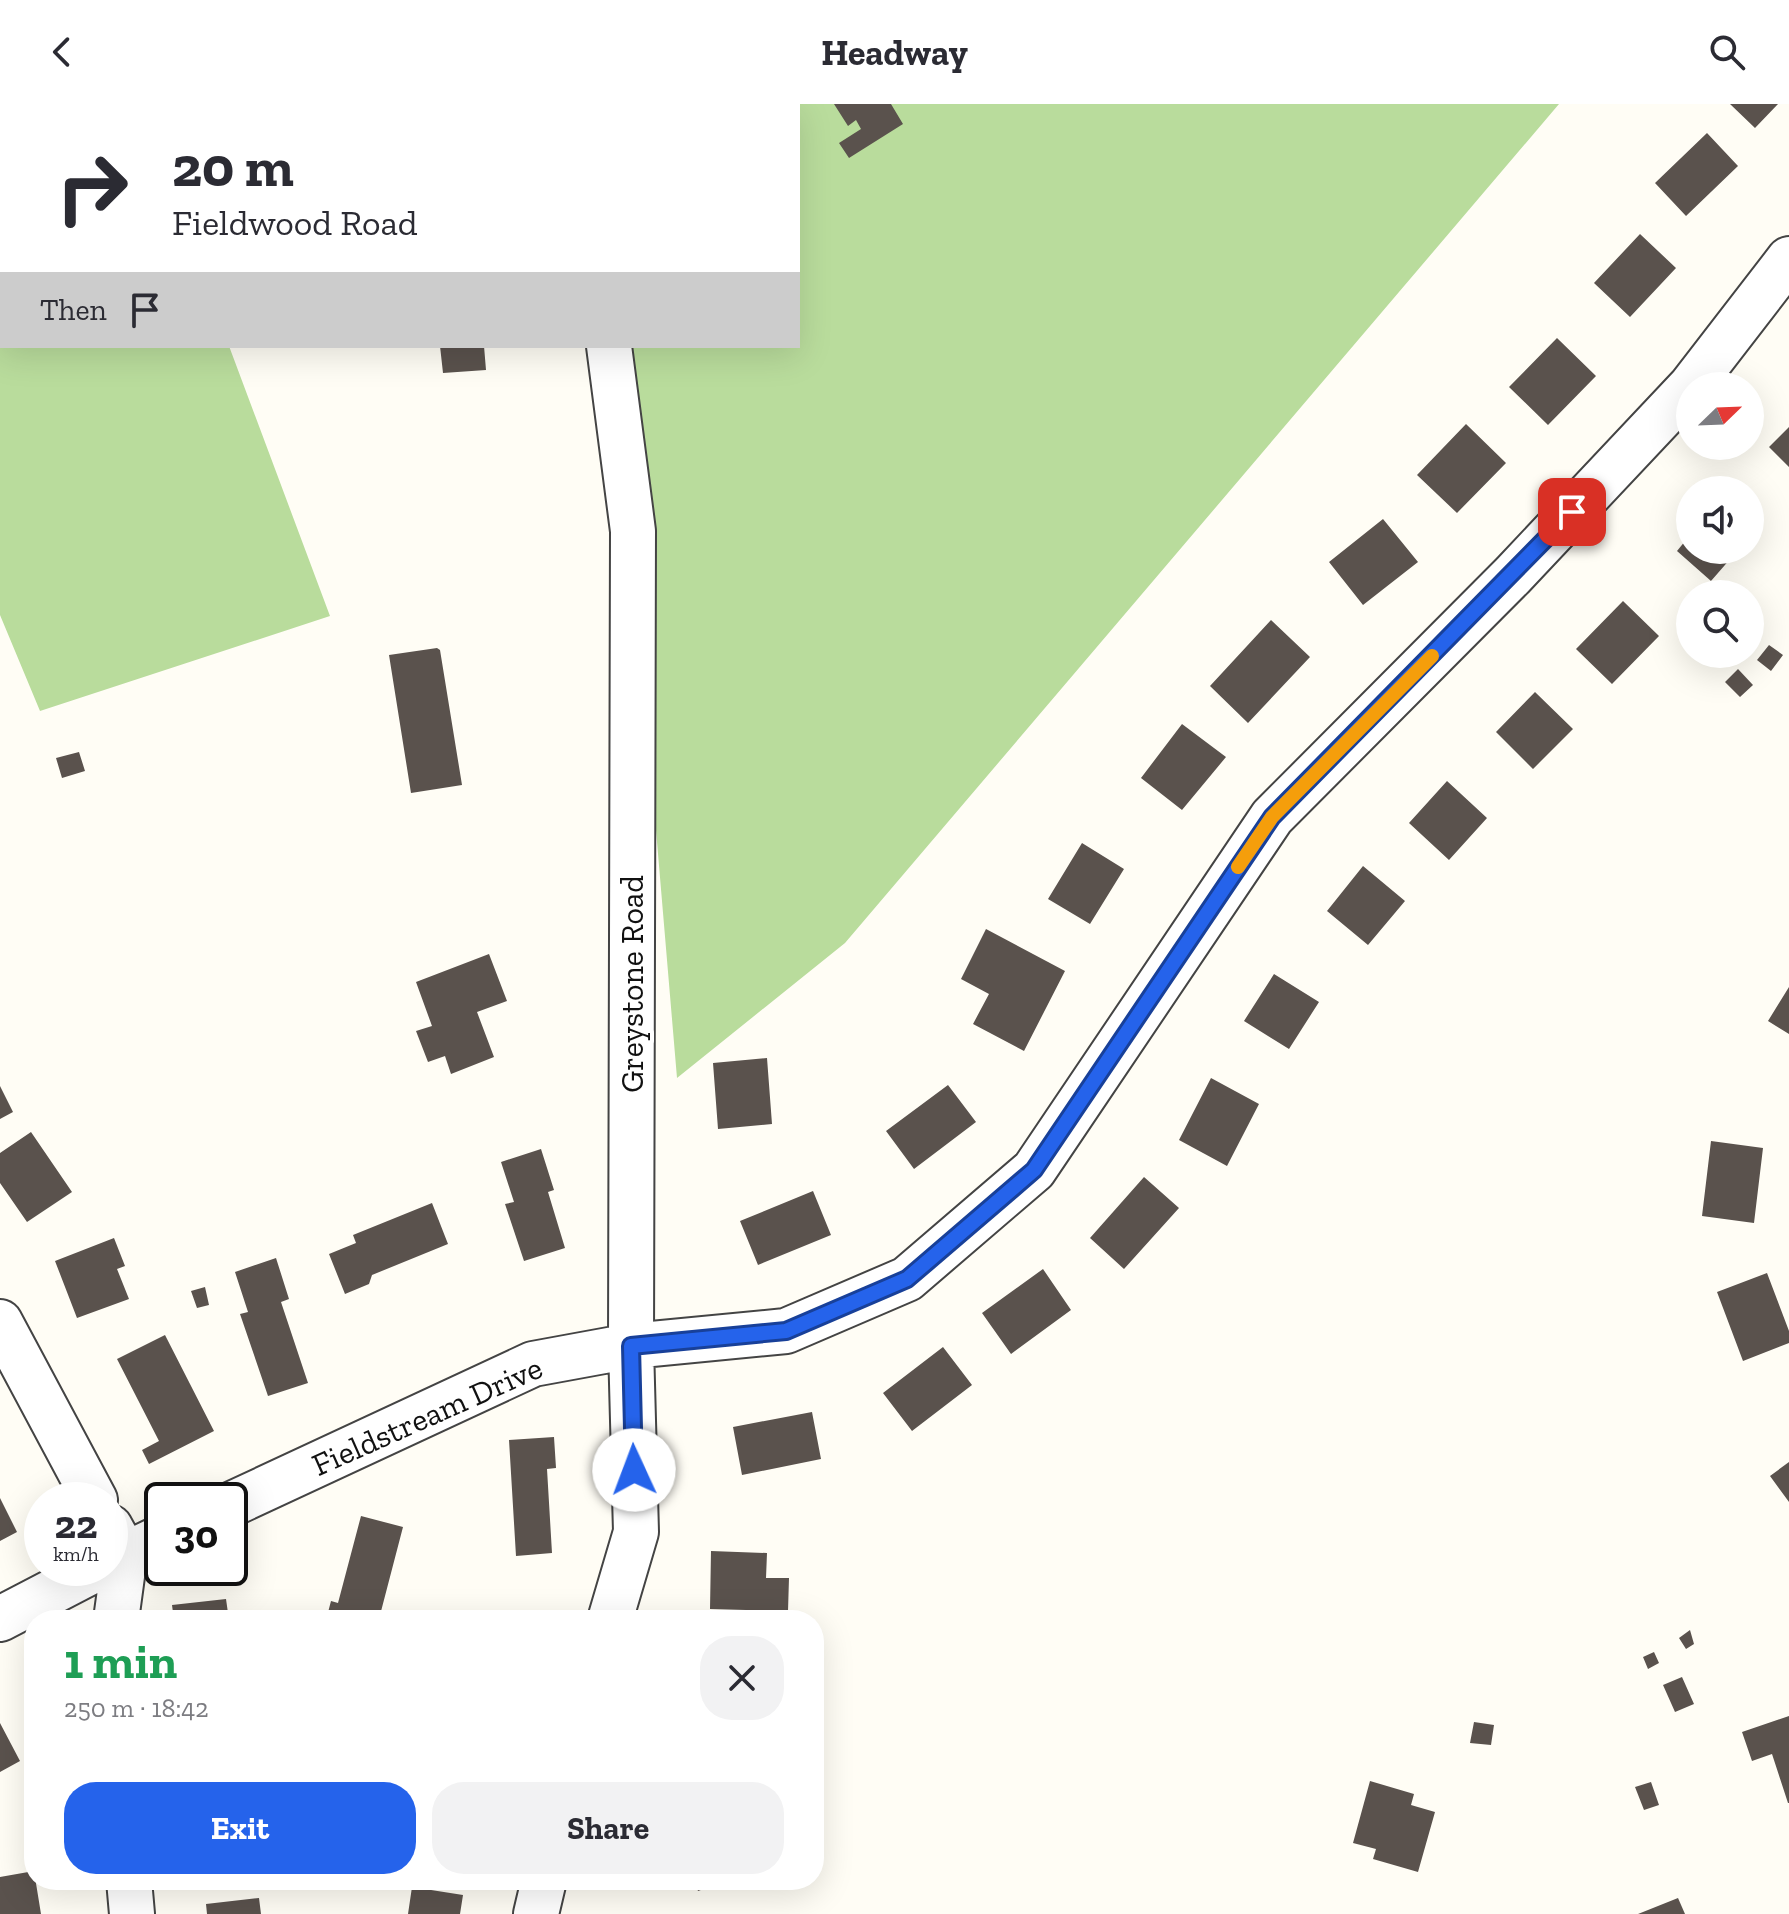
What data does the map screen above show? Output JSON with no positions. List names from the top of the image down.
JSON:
{
  "streets": {
    "street": ["Greystone Road", "Fieldstream Drive"]
  },
  "crossings": [
    ["Greystone Road", "Fieldstream Drive"]
  ],
  "north": "top right",
  "page": {
    "header": "Headway",
    "turn": ["20 m", "Fieldwood Road"],
    "then": "Then",
    "speed": "22 km/h",
    "limit": "30",
    "heading": ["1 min", "250 m · 18:42"],
    "buttons": ["Exit", "Share"]
  }
}
